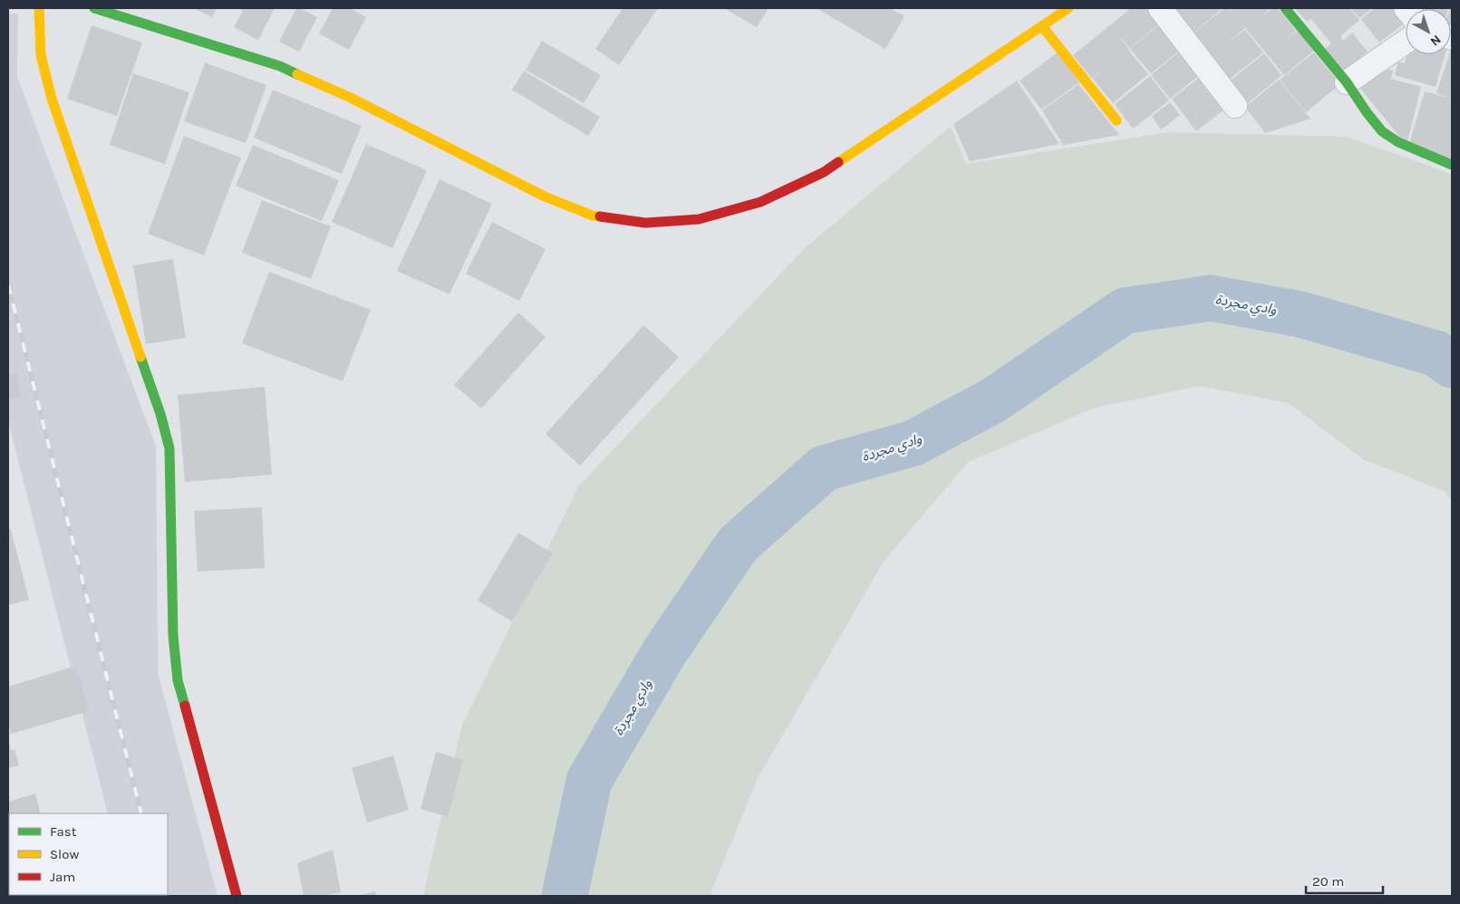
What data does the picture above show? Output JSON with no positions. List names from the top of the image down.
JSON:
{
  "water": ["وادي مجردة"],
  "legend": ["Fast", "Slow", "Jam"],
  "scale_bar": "20 m",
  "north": "bottom right"
}
